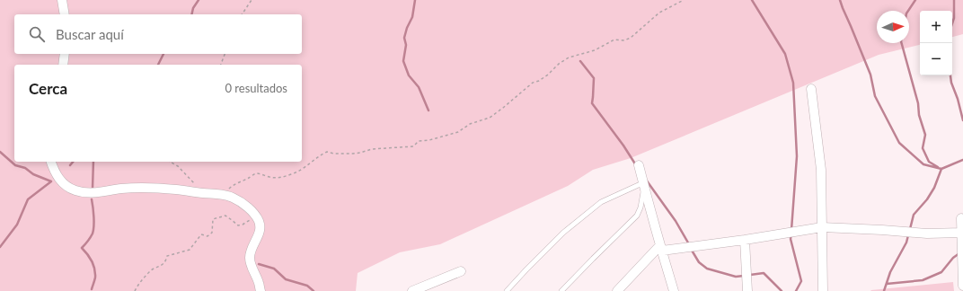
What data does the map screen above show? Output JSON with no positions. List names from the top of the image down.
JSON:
{
  "north": "right",
  "page": {
    "map_buttons": ["+", "−"],
    "search": "Buscar aquí",
    "heading": ["Cerca", "0 resultados"]
  }
}
